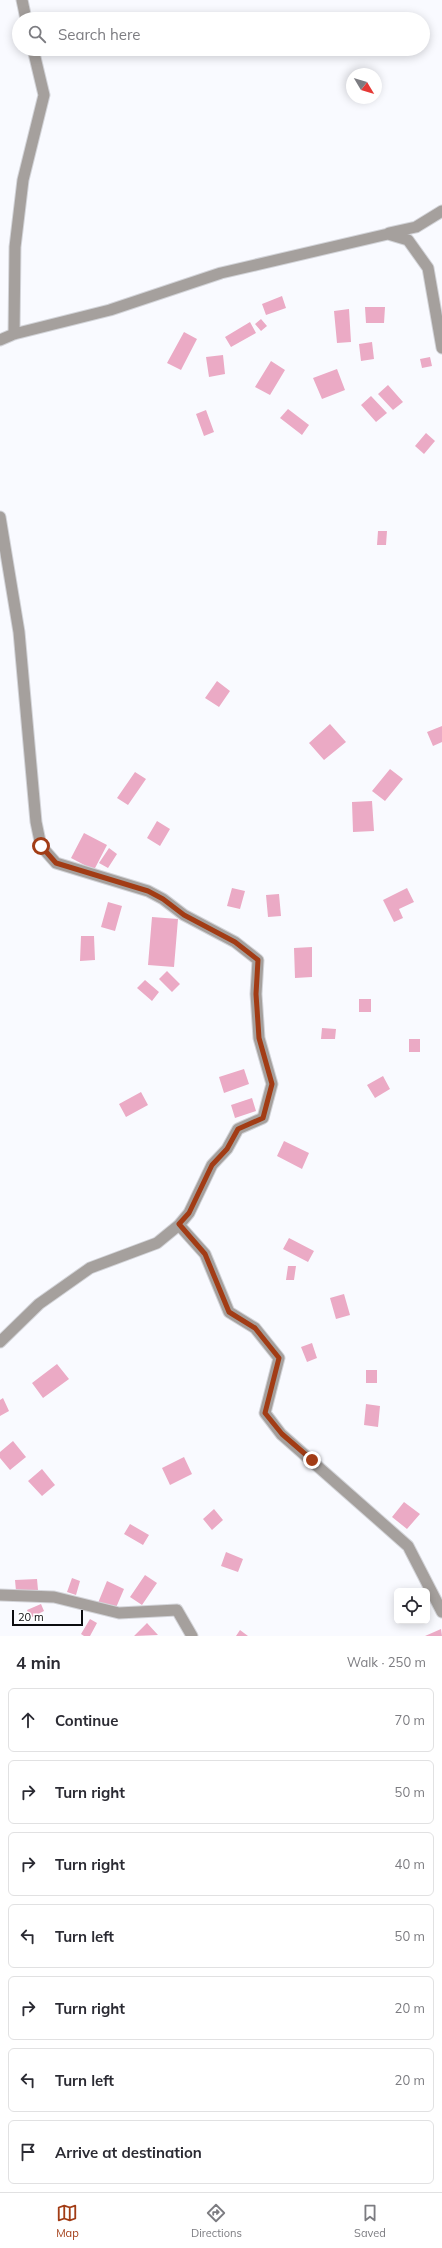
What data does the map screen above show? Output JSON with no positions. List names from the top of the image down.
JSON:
{
  "scale_bar": "20 m",
  "north": "bottom right",
  "page": {
    "search": "Search here",
    "scale": "20 m",
    "heading": ["4 min", "Walk · 250 m"],
    "list": [
      ["Continue", "70 m"],
      ["Turn right", "50 m"],
      ["Turn right", "40 m"],
      ["Turn left", "50 m"],
      ["Turn right", "20 m"],
      ["Turn left", "20 m"],
      "Arrive at destination"
    ],
    "nav": ["Map", "Directions", "Saved"]
  }
}
